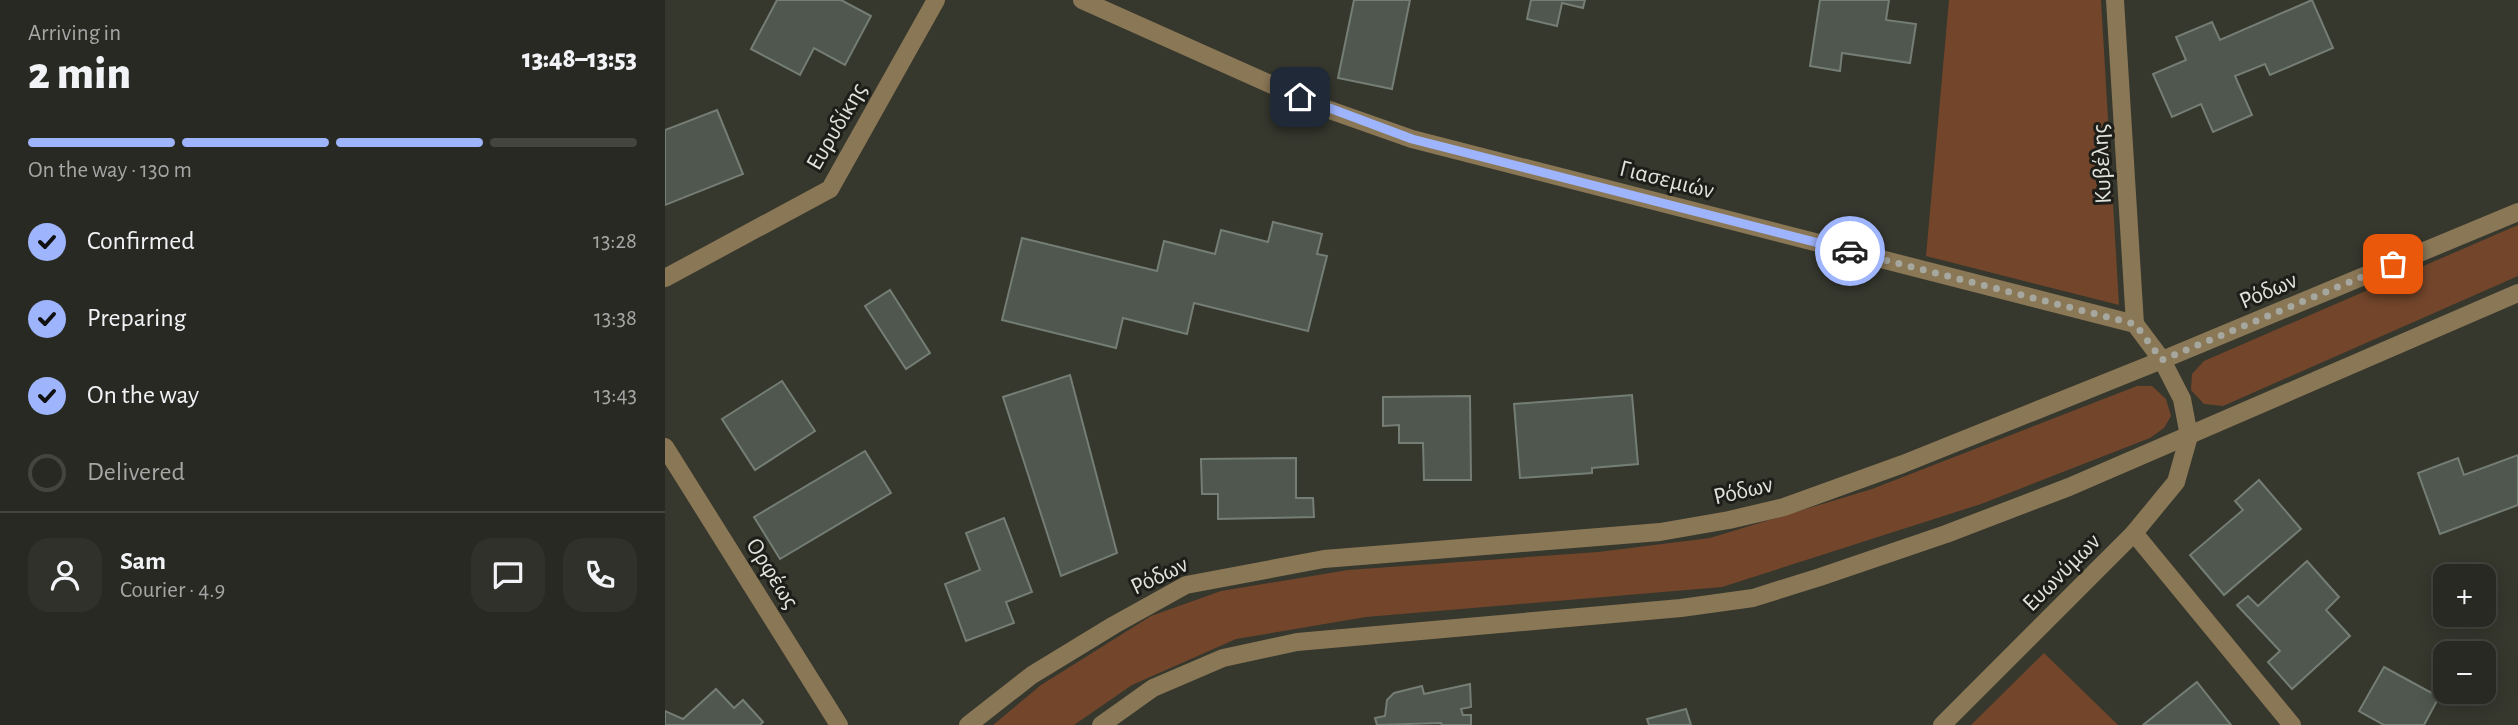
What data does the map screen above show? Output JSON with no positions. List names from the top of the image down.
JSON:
{
  "streets": {
    "street": [
      "Ευρυδίκης",
      "Κυβέλης",
      "Γιασεμιών",
      "Ρόδων",
      "Ευωνύμων",
      "Ορφέως"
    ]
  },
  "crossings": [
    ["Κυβέλης", "Γιασεμιών"]
  ],
  "page": {
    "heading": ["2 min", "Arriving in", "13:48–13:53"],
    "panel": ["Sam", "Courier · 4.9"],
    "bar": "On the way · 130 m",
    "list": [
      ["Confirmed", "13:28"],
      ["Preparing", "13:38"],
      ["On the way", "13:43"],
      "Delivered"
    ],
    "map_buttons": ["+", "−"]
  }
}
